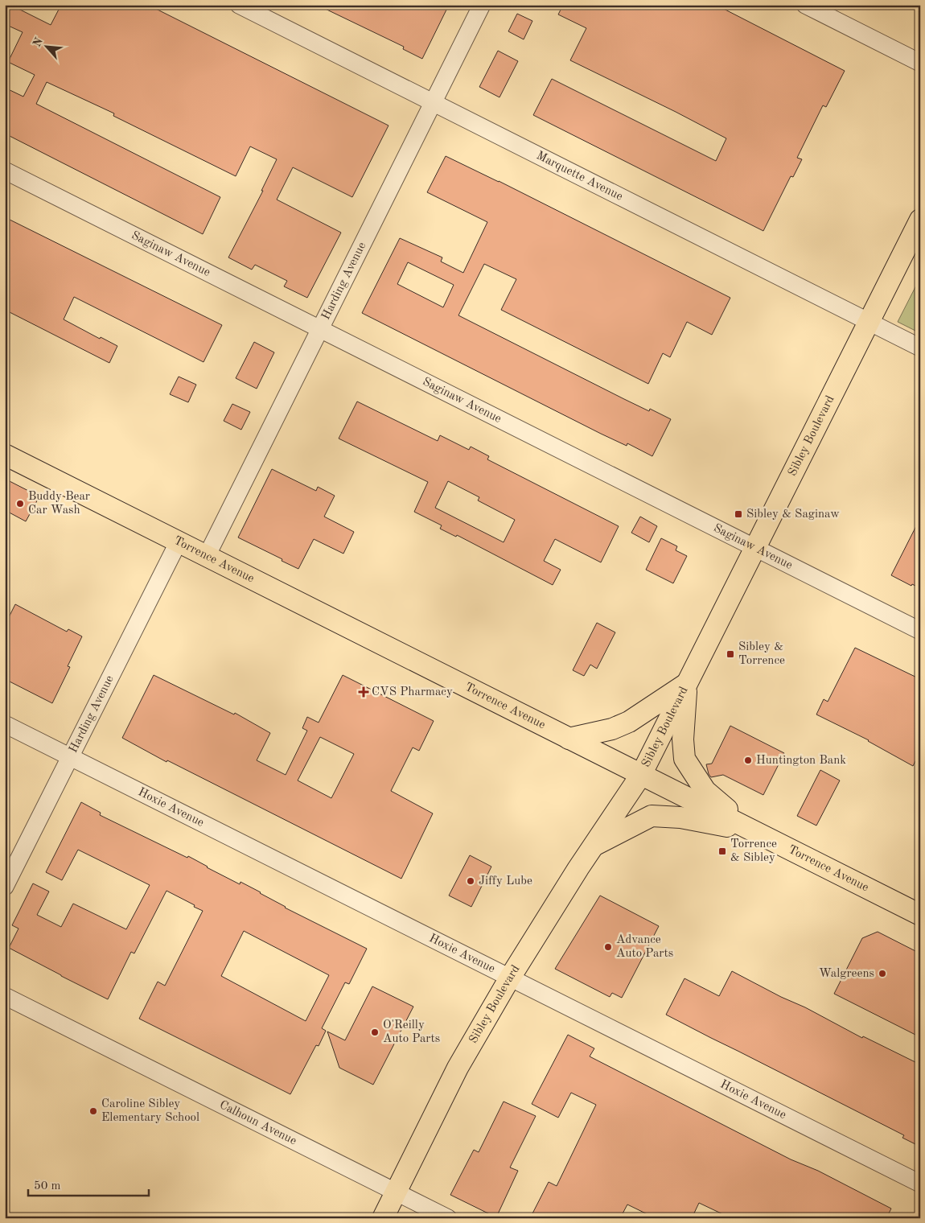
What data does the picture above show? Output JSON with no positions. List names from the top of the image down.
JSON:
{
  "streets": {
    "main road": ["Sibley Boulevard", "Torrence Avenue"],
    "street": [
      "Marquette Avenue",
      "Saginaw Avenue",
      "Harding Avenue",
      "Hoxie Avenue",
      "Calhoun Avenue"
    ]
  },
  "crossings": [
    ["Marquette Avenue", "Harding Avenue"],
    ["Marquette Avenue", "Sibley Boulevard"],
    ["Saginaw Avenue", "Harding Avenue"],
    ["Saginaw Avenue", "Sibley Boulevard"],
    ["Harding Avenue", "Torrence Avenue"],
    ["Harding Avenue", "Hoxie Avenue"],
    ["Sibley Boulevard", "Torrence Avenue"],
    ["Sibley Boulevard", "Hoxie Avenue"],
    ["Sibley Boulevard", "Calhoun Avenue"]
  ],
  "places": {
    "other": [
      "Buddy Bear Car Wash",
      "Huntington Bank",
      "Jiffy Lube",
      "Advance Auto Parts",
      "Walgreens",
      "O'Reilly Auto Parts",
      "Caroline Sibley Elementary School"
    ],
    "transit": ["Sibley & Saginaw", "Sibley & Torrence", "Torrence & Sibley"],
    "health": ["CVS Pharmacy"]
  },
  "scale_bar": "50 m",
  "north": "top left"
}
